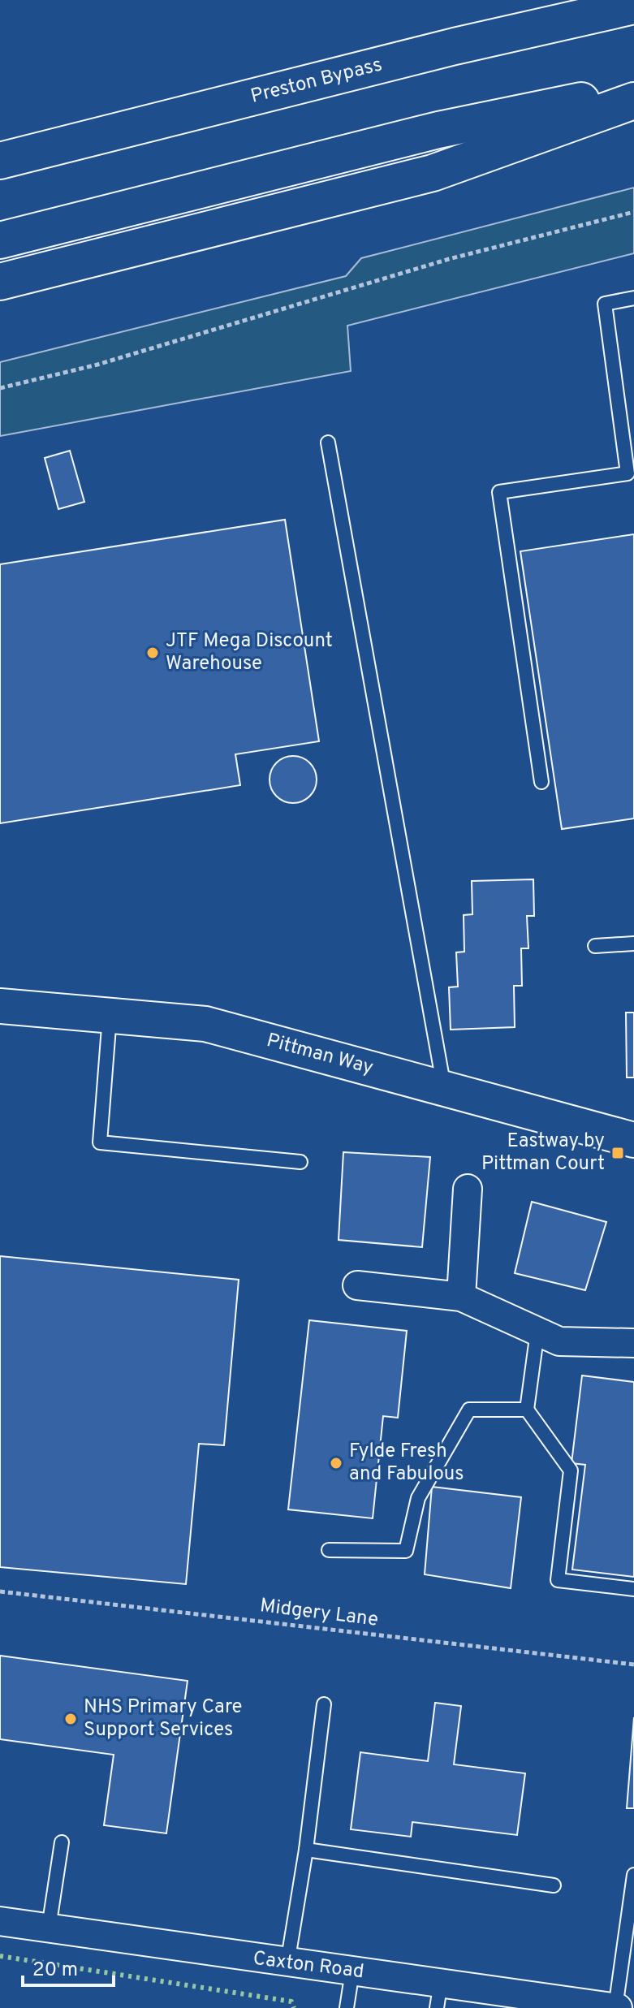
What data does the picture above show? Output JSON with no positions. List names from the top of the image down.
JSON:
{
  "streets": {
    "highway": ["Preston Bypass"],
    "street": ["Pittman Way", "Caxton Road"],
    "path": ["Midgery Lane"]
  },
  "places": {
    "other": ["JTF Mega Discount Warehouse", "Fylde Fresh and Fabulous", "NHS Primary Care Support Services"],
    "transit": ["Eastway by Pittman Court"]
  },
  "scale_bar": "20 m"
}
